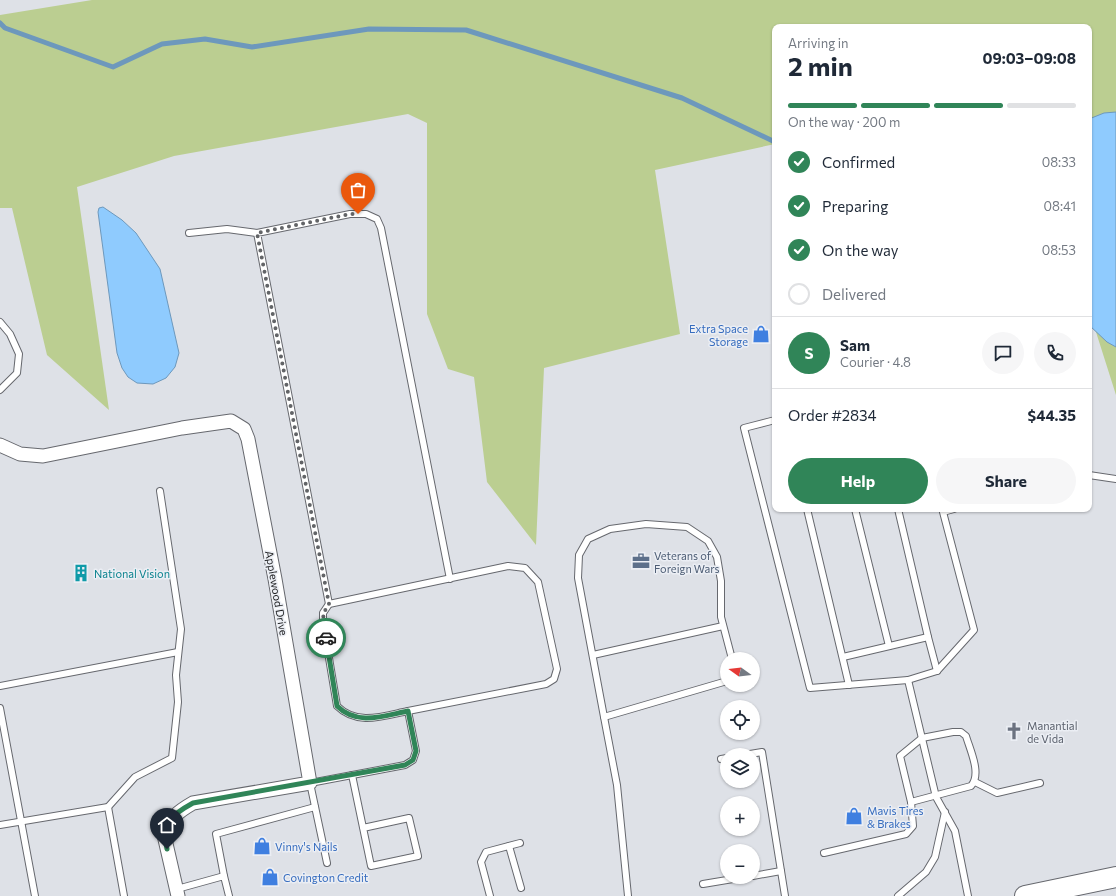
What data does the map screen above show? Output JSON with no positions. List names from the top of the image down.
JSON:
{
  "streets": {
    "street": ["Applewood Drive"]
  },
  "places": {
    "shop": [
      "Extra Space Storage",
      "Mavis Tires & Brakes",
      "Vinny's Nails",
      "Covington Credit"
    ],
    "office": ["Veterans of Foreign Wars"],
    "building": ["National Vision"],
    "church": ["Manantial de Vida"]
  },
  "north": "left",
  "page": {
    "heading": ["2 min", "Arriving in", "09:03–09:08"],
    "panel": [
      "Sam",
      "Courier · 4.8",
      "Order #2834",
      "$44.35"
    ],
    "bar": "On the way · 200 m",
    "list": [
      ["Confirmed", "08:33"],
      ["Preparing", "08:41"],
      ["On the way", "08:53"],
      "Delivered"
    ],
    "round": "S",
    "buttons": ["Help", "Share"],
    "map_buttons": ["+", "−"]
  }
}
